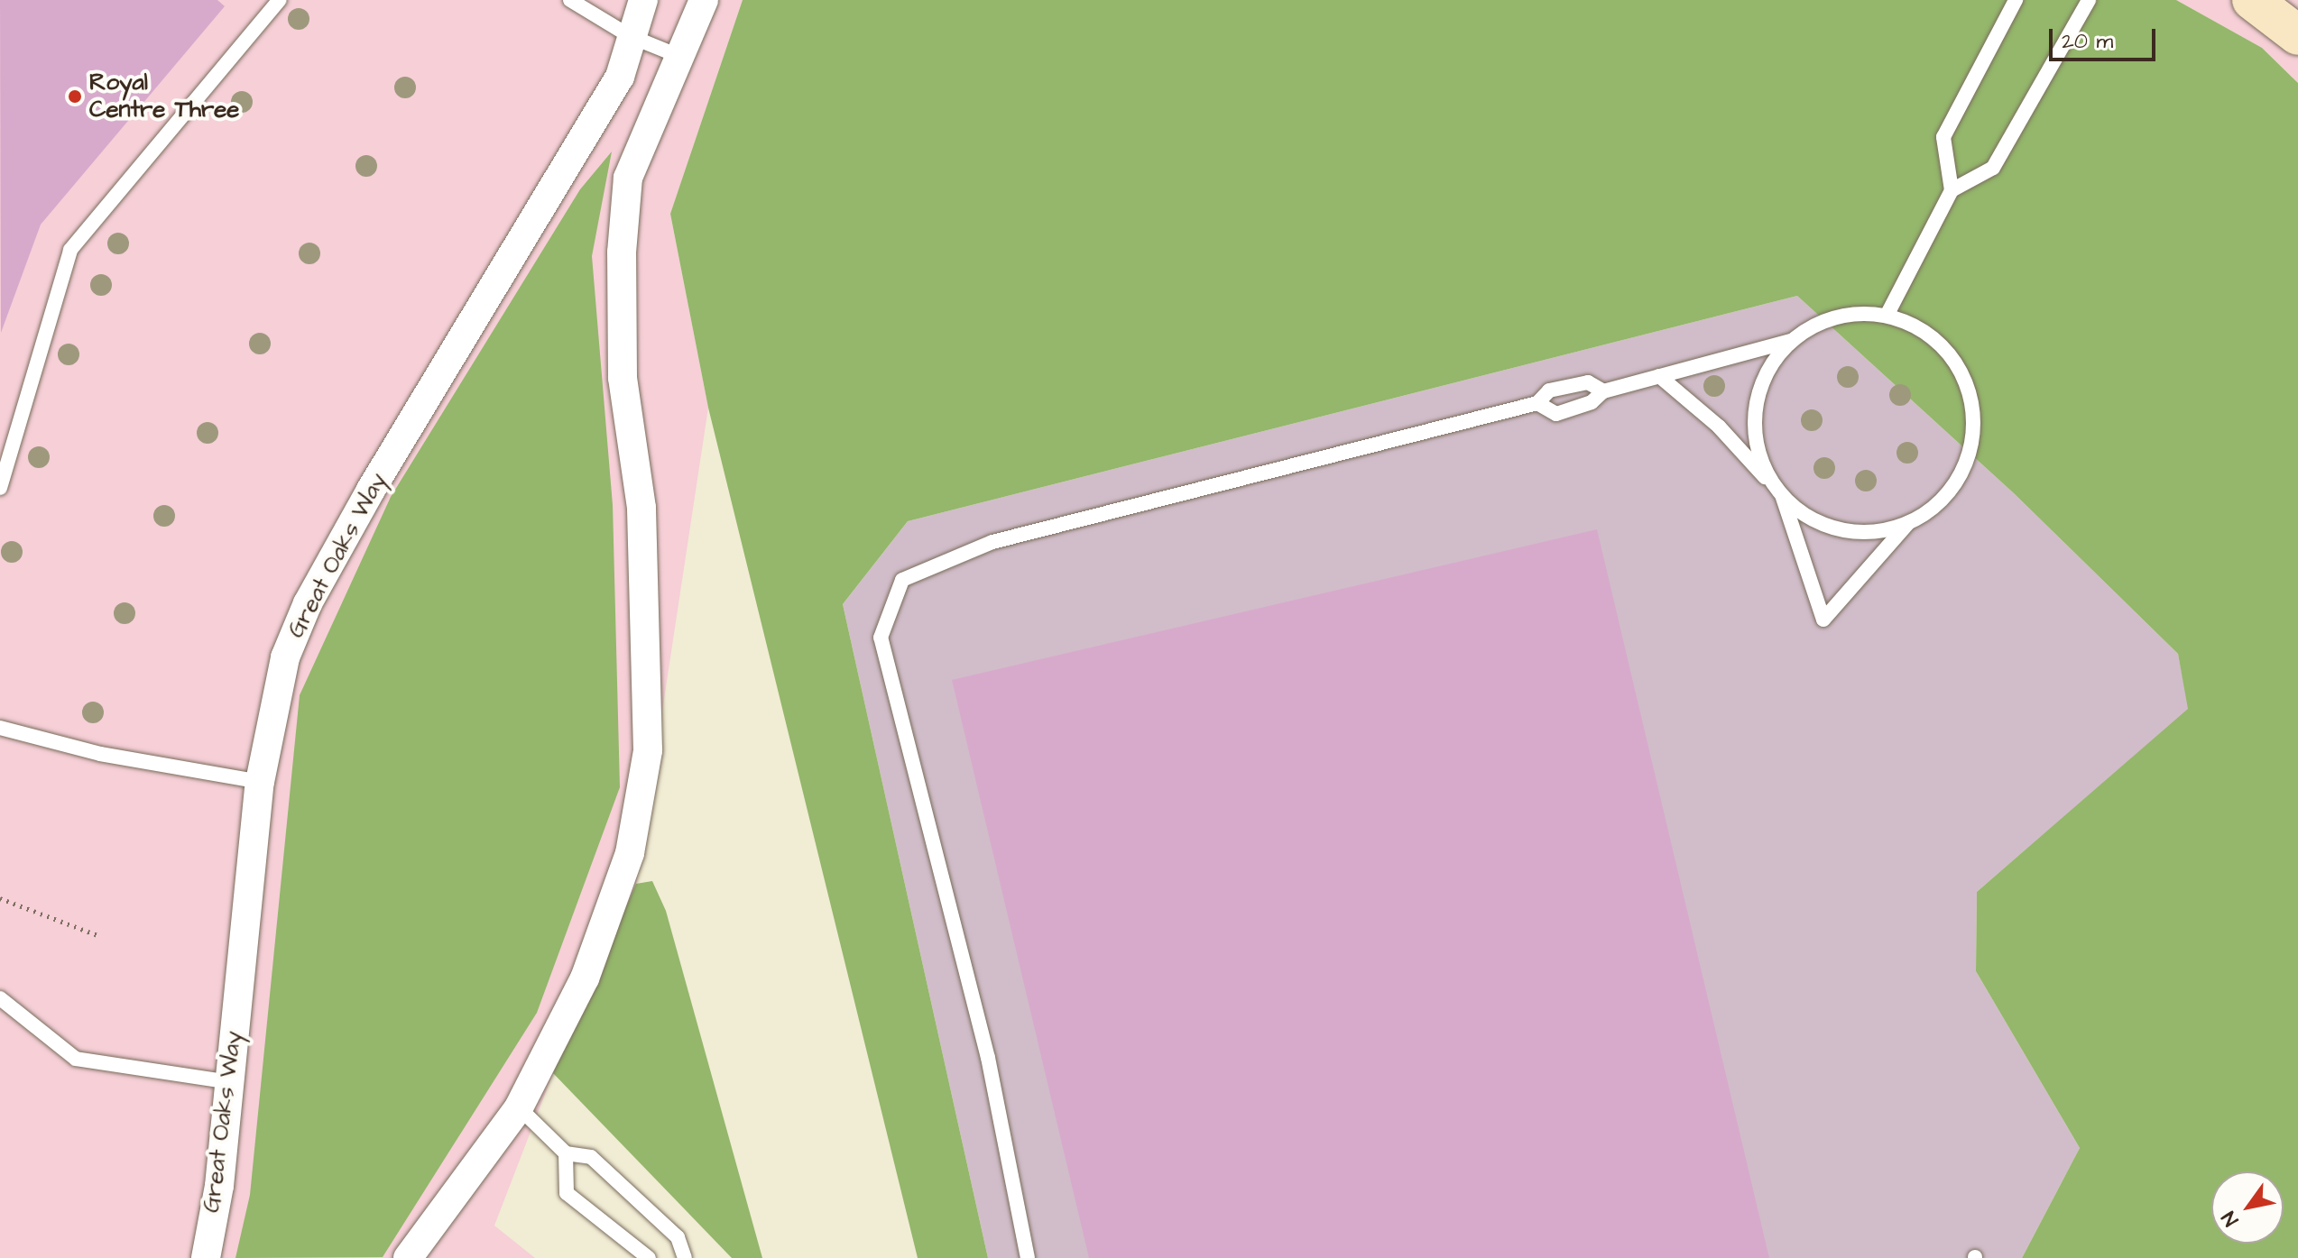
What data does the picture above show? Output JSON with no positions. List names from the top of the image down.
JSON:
{
  "streets": {
    "street": ["Great Oaks Way"]
  },
  "places": ["Royal Centre Three"],
  "scale_bar": "20 m",
  "north": "bottom left"
}
